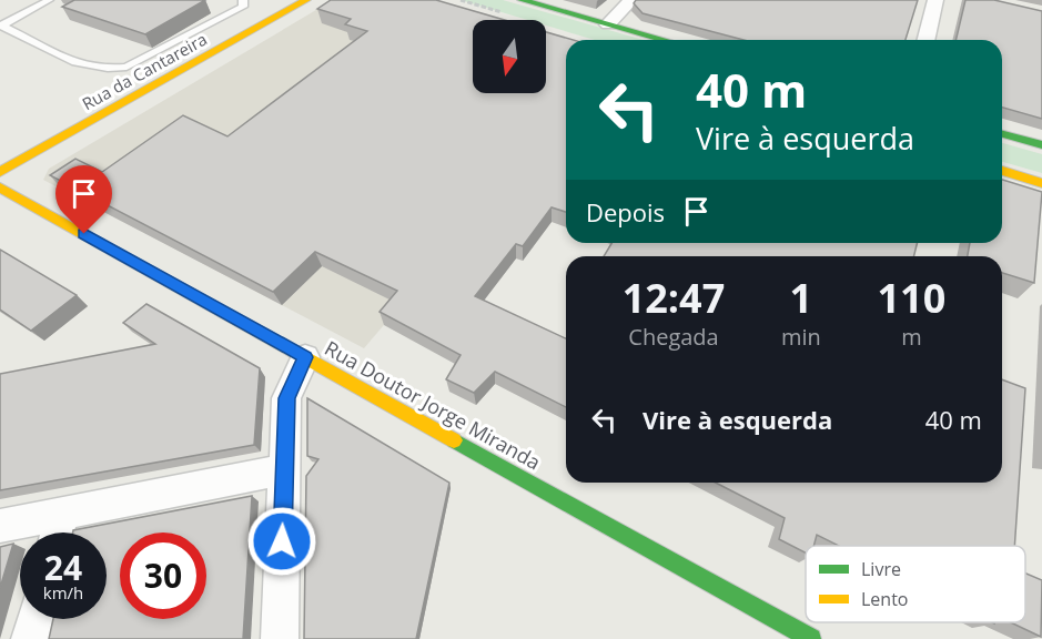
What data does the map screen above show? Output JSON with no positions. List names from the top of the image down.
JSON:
{
  "streets": {
    "street": ["Rua da Cantareira", "Rua Doutor Jorge Miranda"]
  },
  "legend": ["Livre", "Lento"],
  "north": "bottom",
  "page": {
    "turn": ["40 m", "Vire à esquerda"],
    "then": "Depois",
    "eta": [
      "12:47",
      "Chegada",
      "1",
      "min",
      "110",
      "m"
    ],
    "list": [
      {
        "name": "Vire à esquerda",
        "value": "40 m"
      }
    ],
    "speed": "24 km/h",
    "limit": "30"
  }
}
